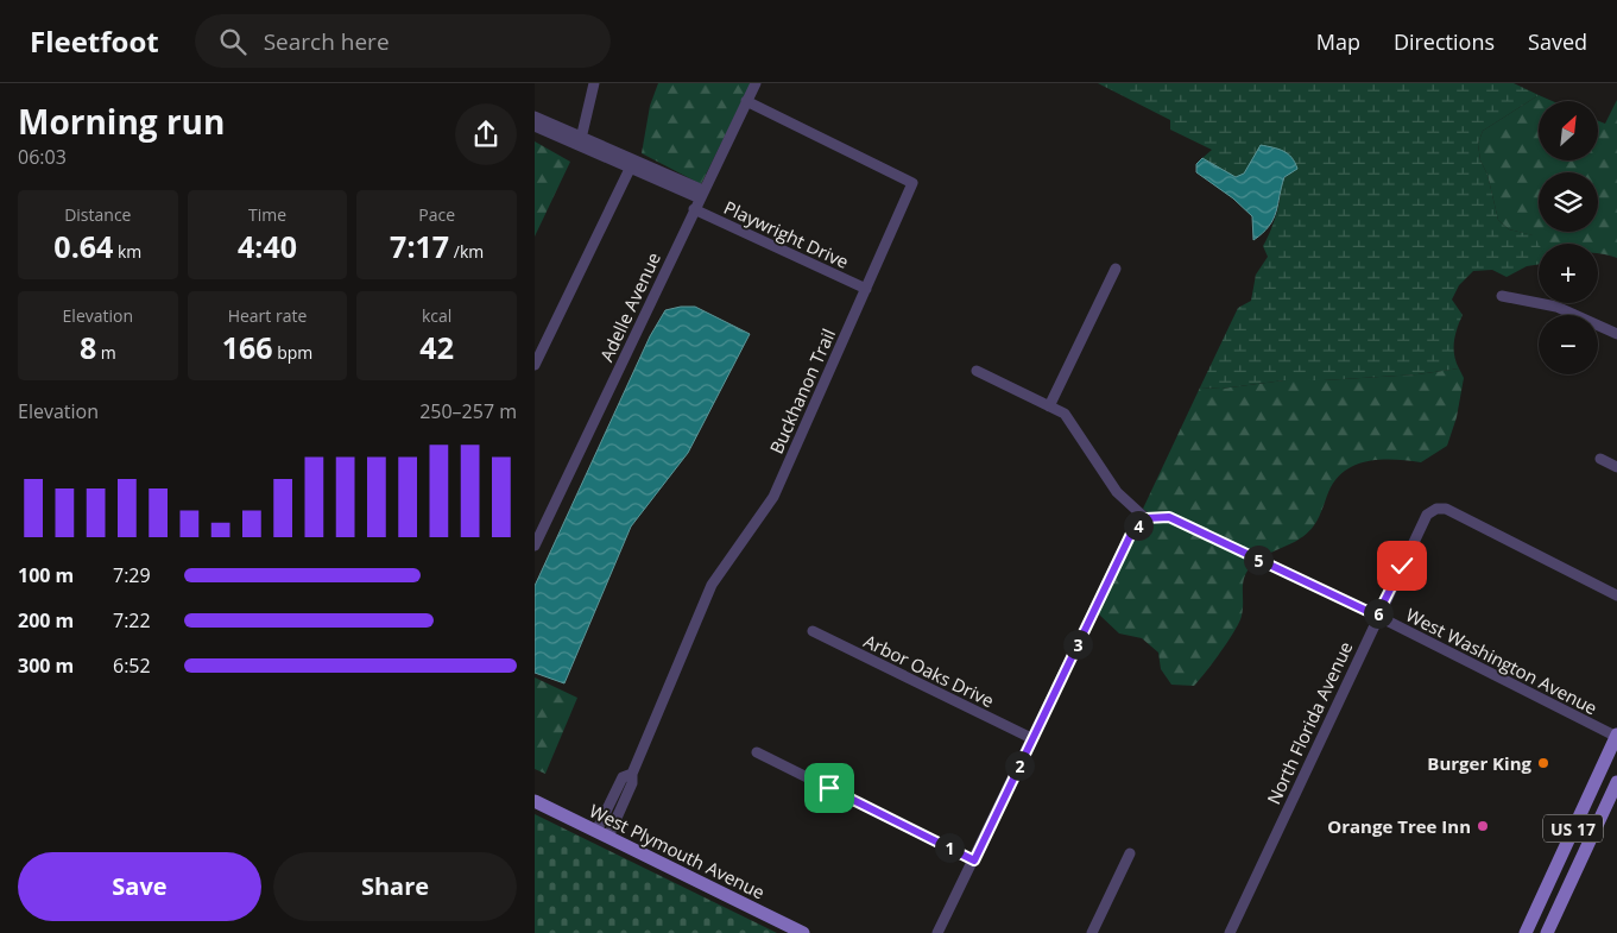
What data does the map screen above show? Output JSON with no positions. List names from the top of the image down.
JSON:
{
  "streets": {
    "main road": ["US 17", "West Plymouth Avenue"],
    "street": [
      "Playwright Drive",
      "Adelle Avenue",
      "Buckhanon Trail",
      "West Washington Avenue",
      "Arbor Oaks Drive",
      "North Florida Avenue"
    ]
  },
  "crossings": [
    ["Playwright Drive", "Adelle Avenue"],
    ["Playwright Drive", "Buckhanon Trail"],
    ["Adelle Avenue", "Buckhanon Trail"],
    ["Buckhanon Trail", "West Plymouth Avenue"],
    ["West Washington Avenue", "North Florida Avenue"],
    ["West Washington Avenue", "US 17"]
  ],
  "places": ["Burger King", "Orange Tree Inn"],
  "north": "top right",
  "page": {
    "header": "Fleetfoot",
    "search": "Search here",
    "nav": ["Map", "Directions", "Saved"],
    "heading": ["Morning run", "06:03"],
    "map_buttons": ["+", "−"],
    "stats": [
      ["Distance", "0.64 km"],
      ["Time", "4:40"],
      ["Pace", "7:17 /km"],
      ["Elevation", "8 m"],
      ["Heart rate", "166 bpm"],
      ["kcal", "42"]
    ],
    "chart": ["Elevation", "250–257 m"],
    "pins": [
      "4",
      "5",
      "6",
      "3",
      "2",
      "1"
    ],
    "list": [
      {
        "name": "100 m",
        "note": "7:29"
      },
      {
        "name": "200 m",
        "note": "7:22"
      },
      {
        "name": "300 m",
        "note": "6:52"
      }
    ],
    "buttons": ["Save", "Share"]
  }
}
